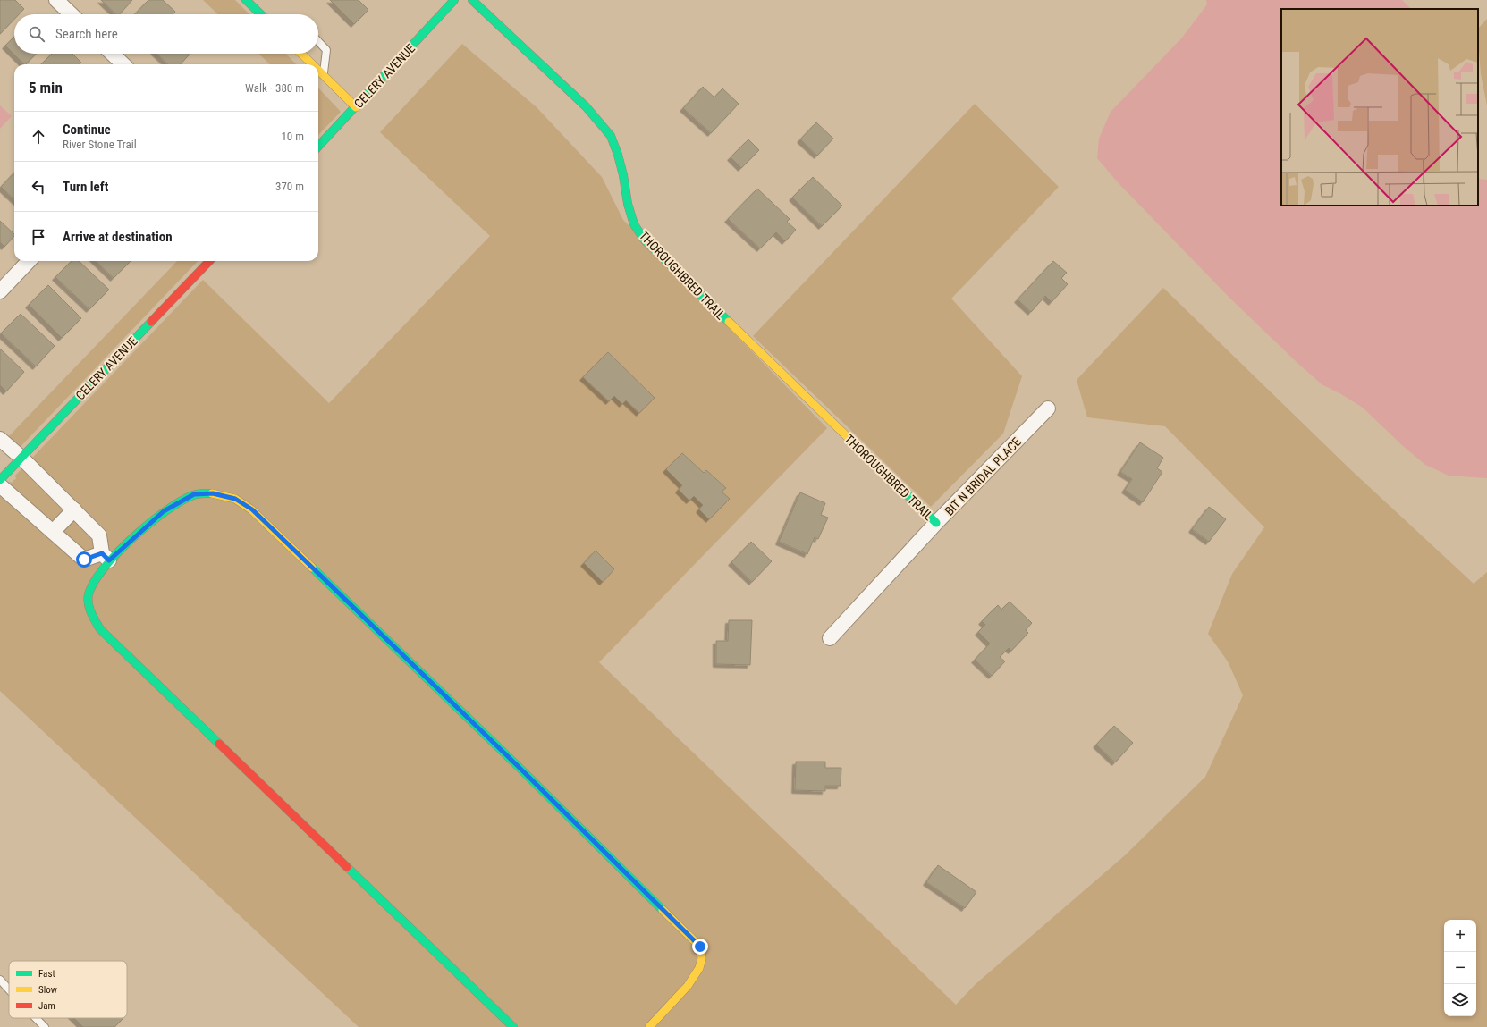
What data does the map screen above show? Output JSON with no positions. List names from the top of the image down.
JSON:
{
  "streets": {
    "street": ["CELERY AVENUE", "THOROUGHBRED TRAIL", "BIT N BRIDAL PLACE"]
  },
  "crossings": [
    ["THOROUGHBRED TRAIL", "BIT N BRIDAL PLACE"]
  ],
  "legend": ["Fast", "Slow", "Jam"],
  "page": {
    "search": "Search here",
    "heading": ["5 min", "Walk · 380 m"],
    "list": [
      ["Continue", "River Stone Trail", "10 m"],
      ["Turn left", "370 m"],
      "Arrive at destination"
    ],
    "map_buttons": ["+", "−"]
  }
}
